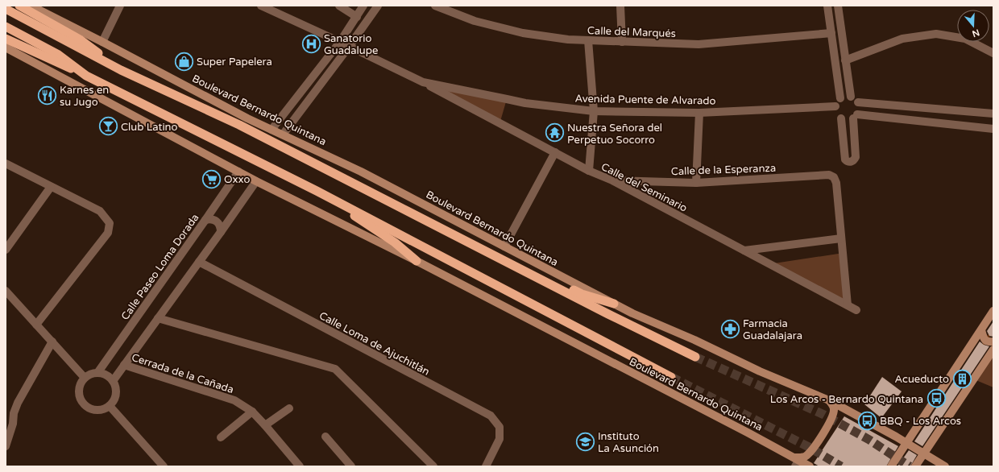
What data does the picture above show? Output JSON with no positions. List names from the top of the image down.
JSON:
{
  "streets": {
    "highway": ["Boulevard Bernardo Quintana"],
    "street": [
      "Calle del Marqués",
      "Avenida Puente de Alvarado",
      "Calle de la Esperanza",
      "Calle del Seminario",
      "Calle Paseo Loma Dorada",
      "Calle Loma de Ajuchitlán",
      "Cerrada de la Cañada"
    ]
  },
  "crossings": [
    ["Avenida Puente de Alvarado", "Calle del Seminario"],
    ["Boulevard Bernardo Quintana", "Calle Paseo Loma Dorada"],
    ["Calle de la Esperanza", "Calle del Seminario"]
  ],
  "places": {
    "hospital": ["Sanatorio Guadalupe"],
    "shop": ["Super Papelera"],
    "restaurant": ["Karnes en su Jugo"],
    "bar": ["Club Latino"],
    "temple": ["Nuestra Señora del Perpetuo Socorro"],
    "supermarket": ["Oxxo"],
    "pharmacy": ["Farmacia Guadalajara"],
    "building": ["Acueducto"],
    "bus stop": ["Los Arcos - Bernardo Quintana", "BBQ - Los Arcos"],
    "school or university": ["Instituto La Asunción"]
  },
  "north": "bottom"
}
